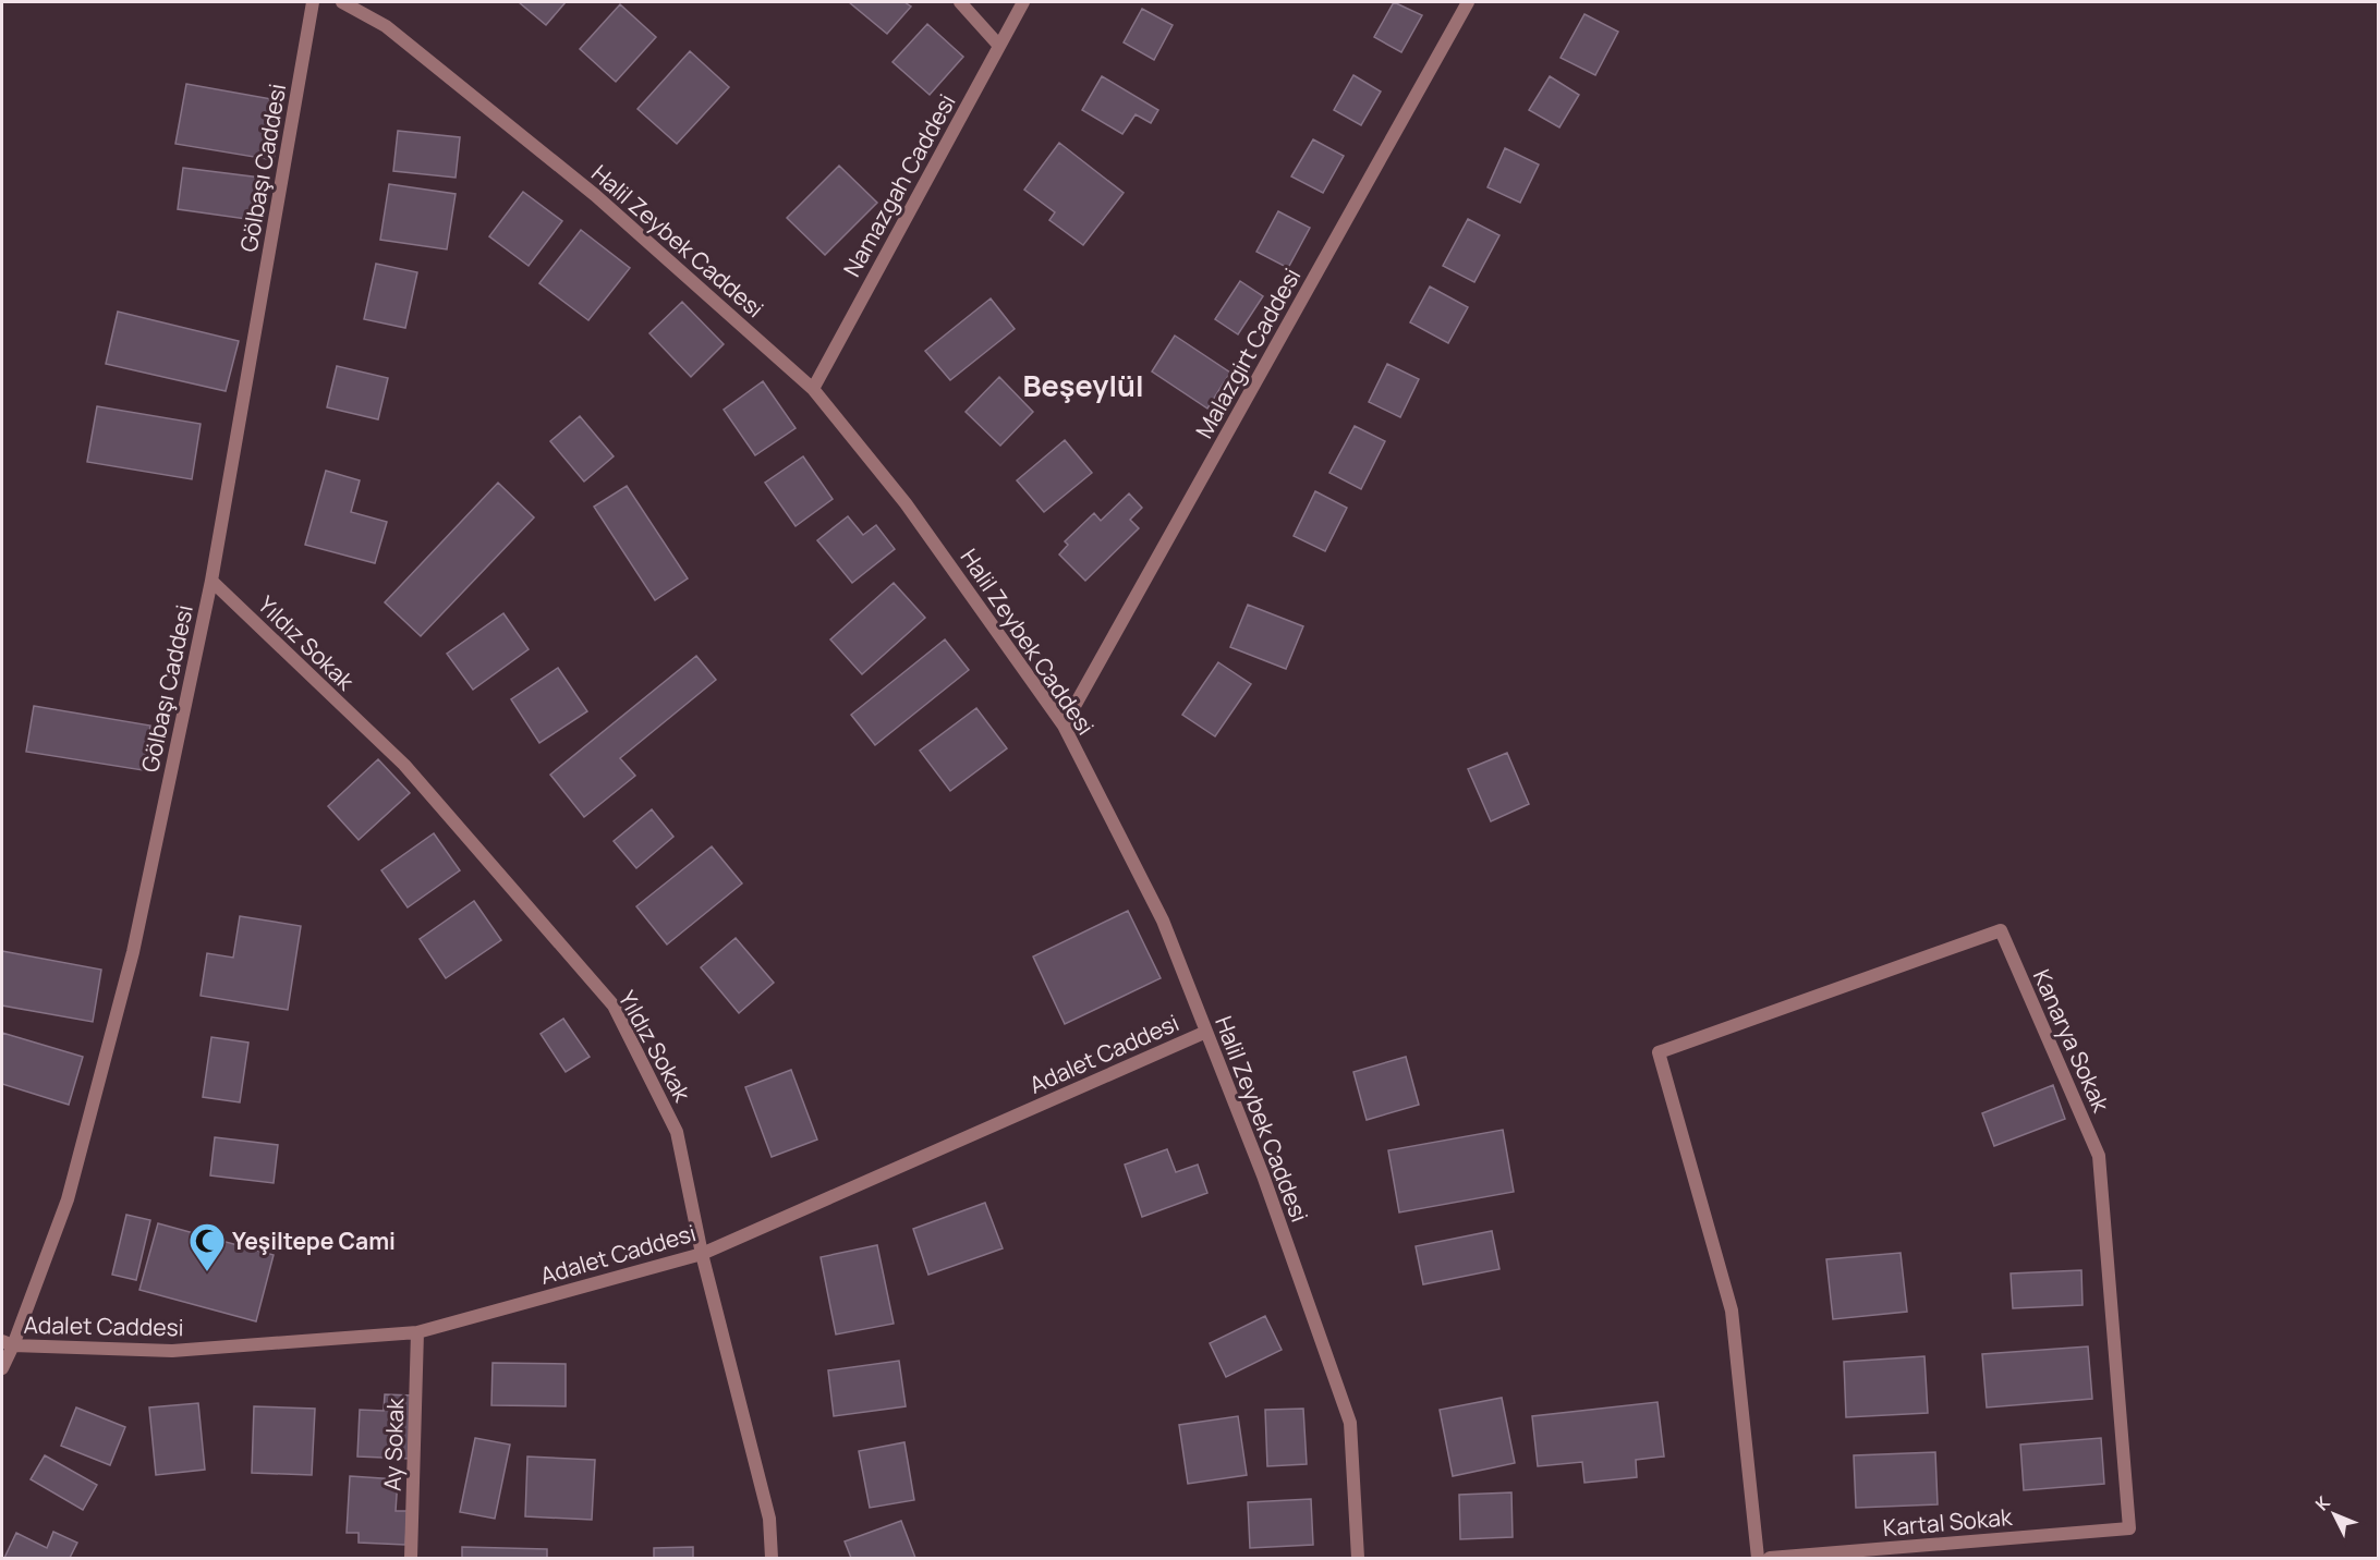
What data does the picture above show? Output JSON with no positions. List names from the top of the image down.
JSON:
{
  "streets": {
    "street": [
      "Gölbaşı Caddesi",
      "Namazgah Caddesi",
      "Halil Zeybek Caddesi",
      "Malazgirt Caddesi",
      "Yıldız Sokak",
      "Kanarya Sokak",
      "Adalet Caddesi",
      "Ay Sokak",
      "Kartal Sokak"
    ]
  },
  "crossings": [
    ["Gölbaşı Caddesi", "Yıldız Sokak"],
    ["Gölbaşı Caddesi", "Adalet Caddesi"],
    ["Namazgah Caddesi", "Halil Zeybek Caddesi"],
    ["Halil Zeybek Caddesi", "Malazgirt Caddesi"],
    ["Halil Zeybek Caddesi", "Adalet Caddesi"],
    ["Yıldız Sokak", "Adalet Caddesi"],
    ["Kanarya Sokak", "Kartal Sokak"],
    ["Adalet Caddesi", "Ay Sokak"]
  ],
  "districts": ["Beşeylül"],
  "places": {
    "mosque": ["Yeşiltepe Cami"]
  },
  "north": "top left"
}
